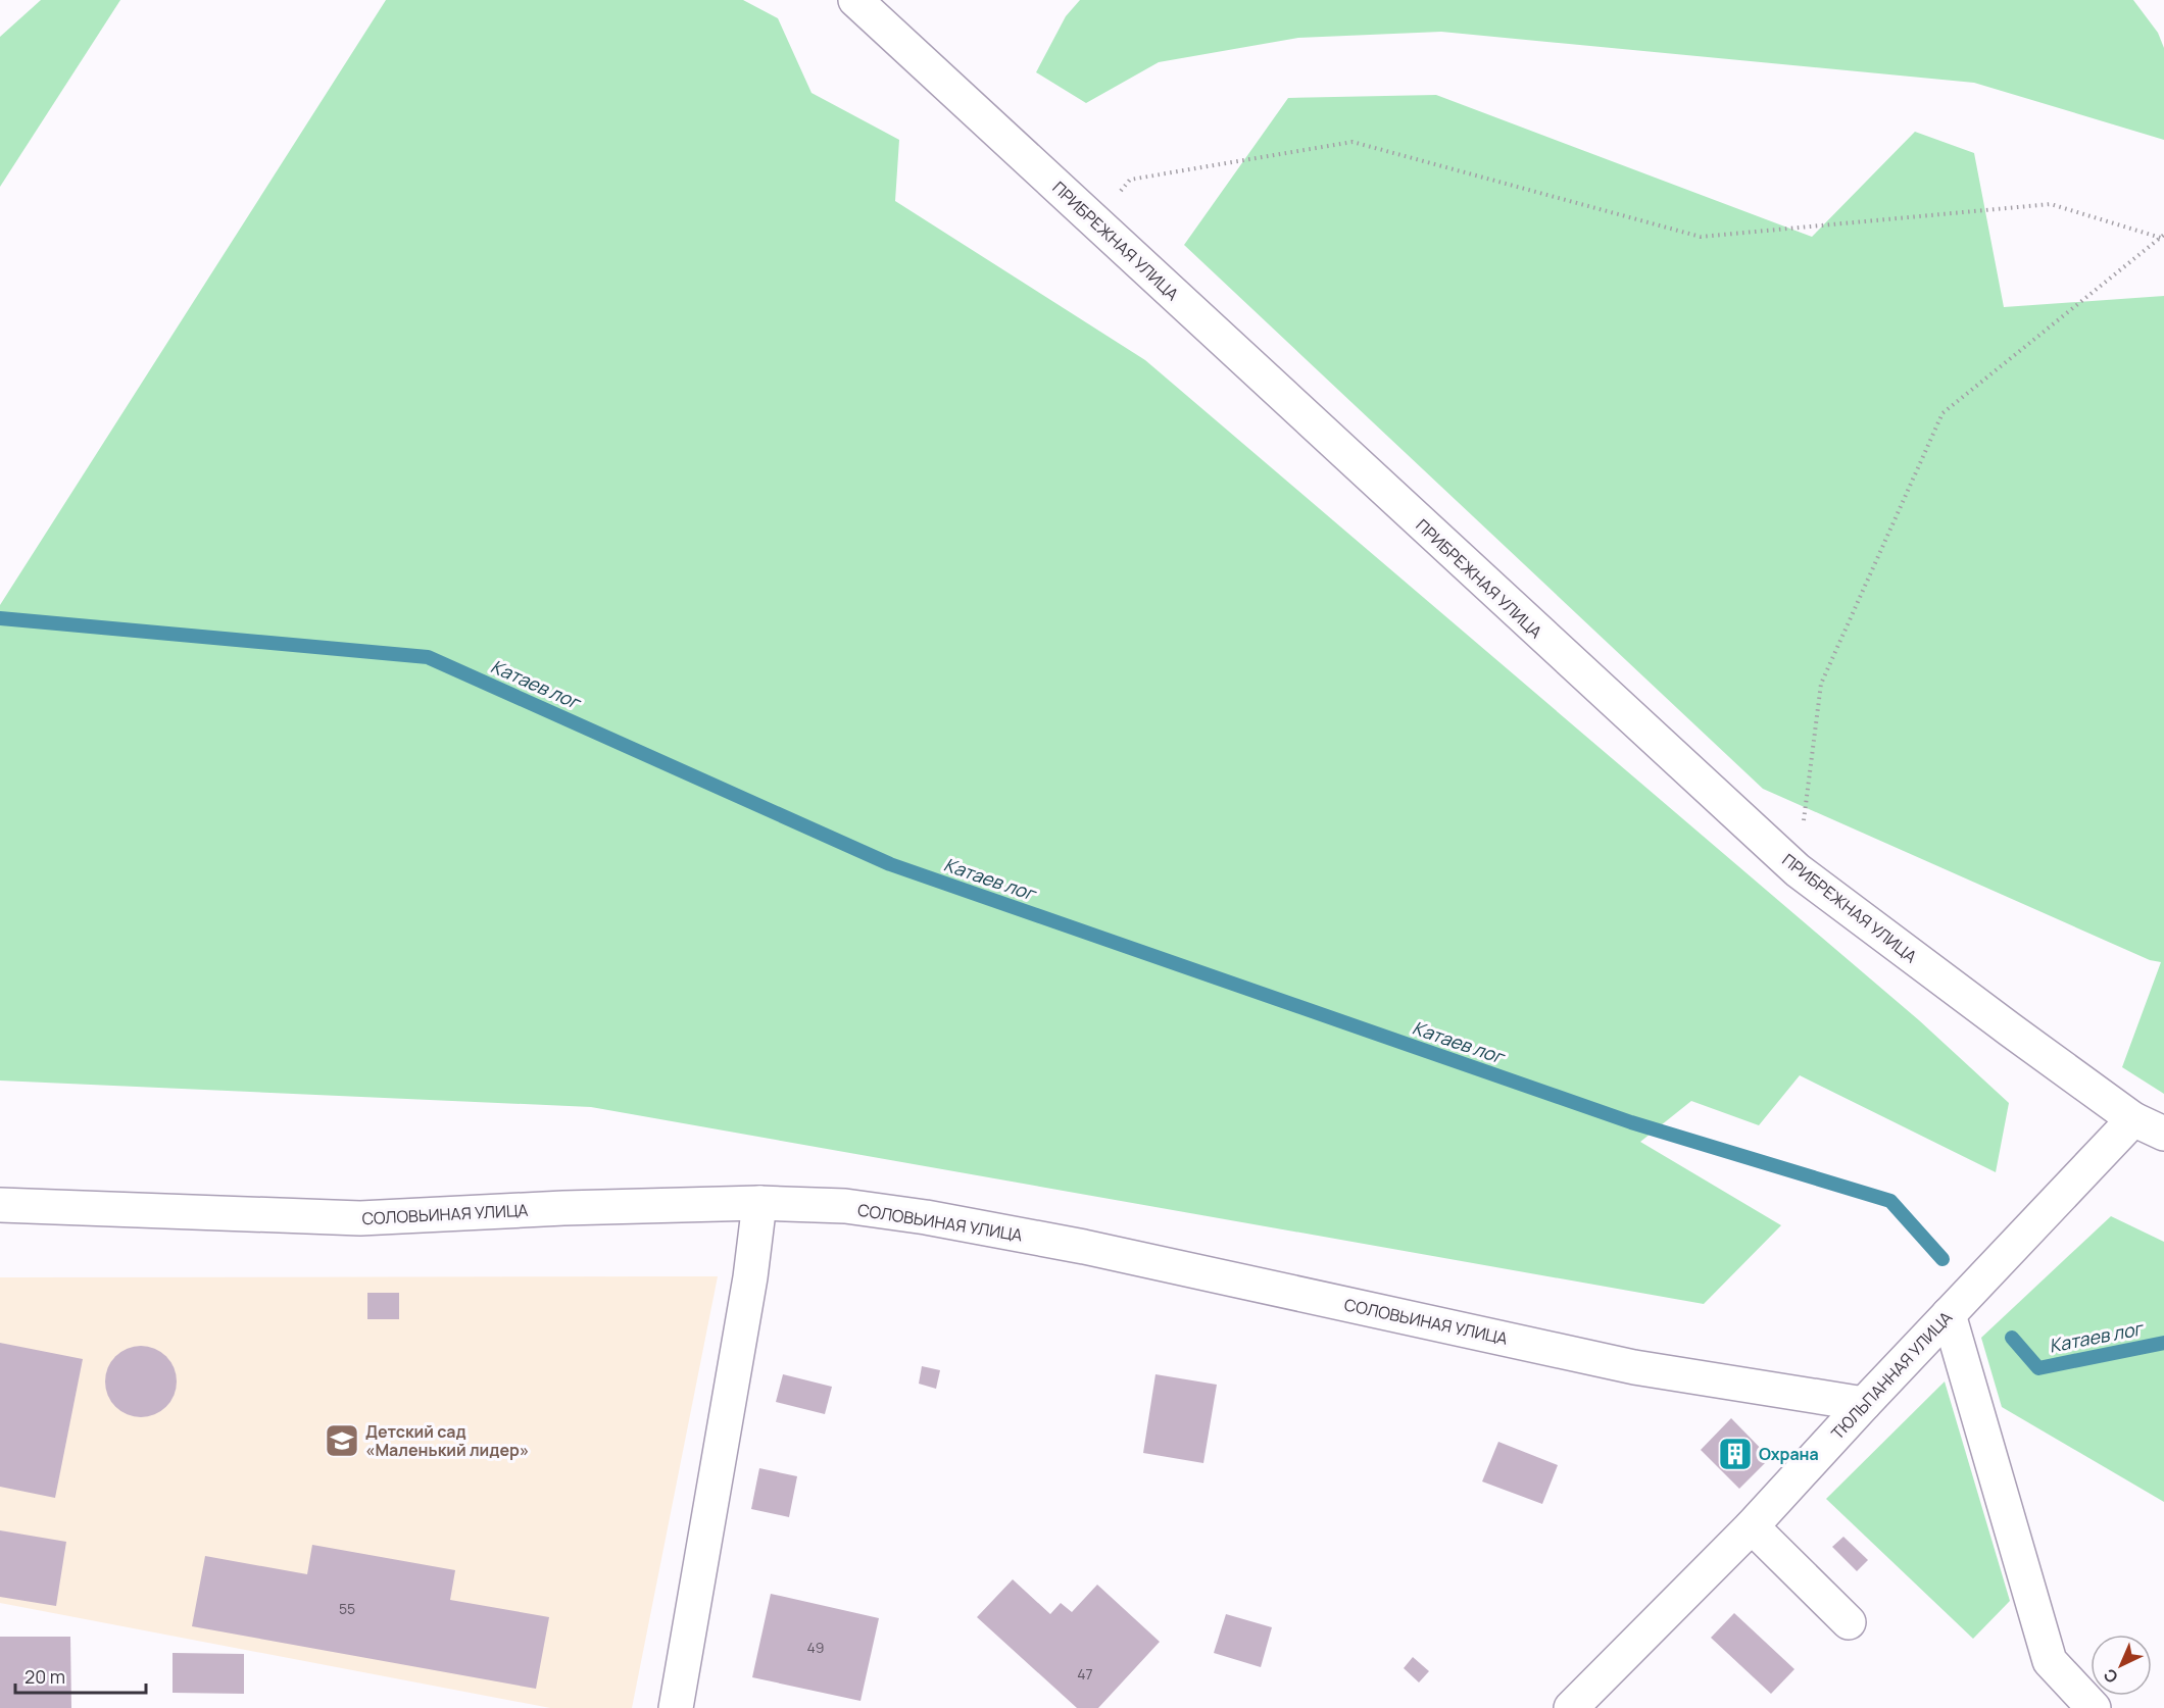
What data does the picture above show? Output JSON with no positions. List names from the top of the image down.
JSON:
{
  "streets": {
    "street": ["ПРИБРЕЖНАЯ УЛИЦА", "СОЛОВЬИНАЯ УЛИЦА", "ТЮЛЬПАННАЯ УЛИЦА"]
  },
  "crossings": [
    ["ПРИБРЕЖНАЯ УЛИЦА", "ТЮЛЬПАННАЯ УЛИЦА"],
    ["СОЛОВЬИНАЯ УЛИЦА", "ТЮЛЬПАННАЯ УЛИЦА"]
  ],
  "water": ["Катаев лог"],
  "places": {
    "school or university": ["Детский сад «Маленький лидер»"],
    "building": ["Охрана"]
  },
  "house_numbers": ["55", "49", "47"],
  "scale_bar": "20 m",
  "north": "bottom left"
}
